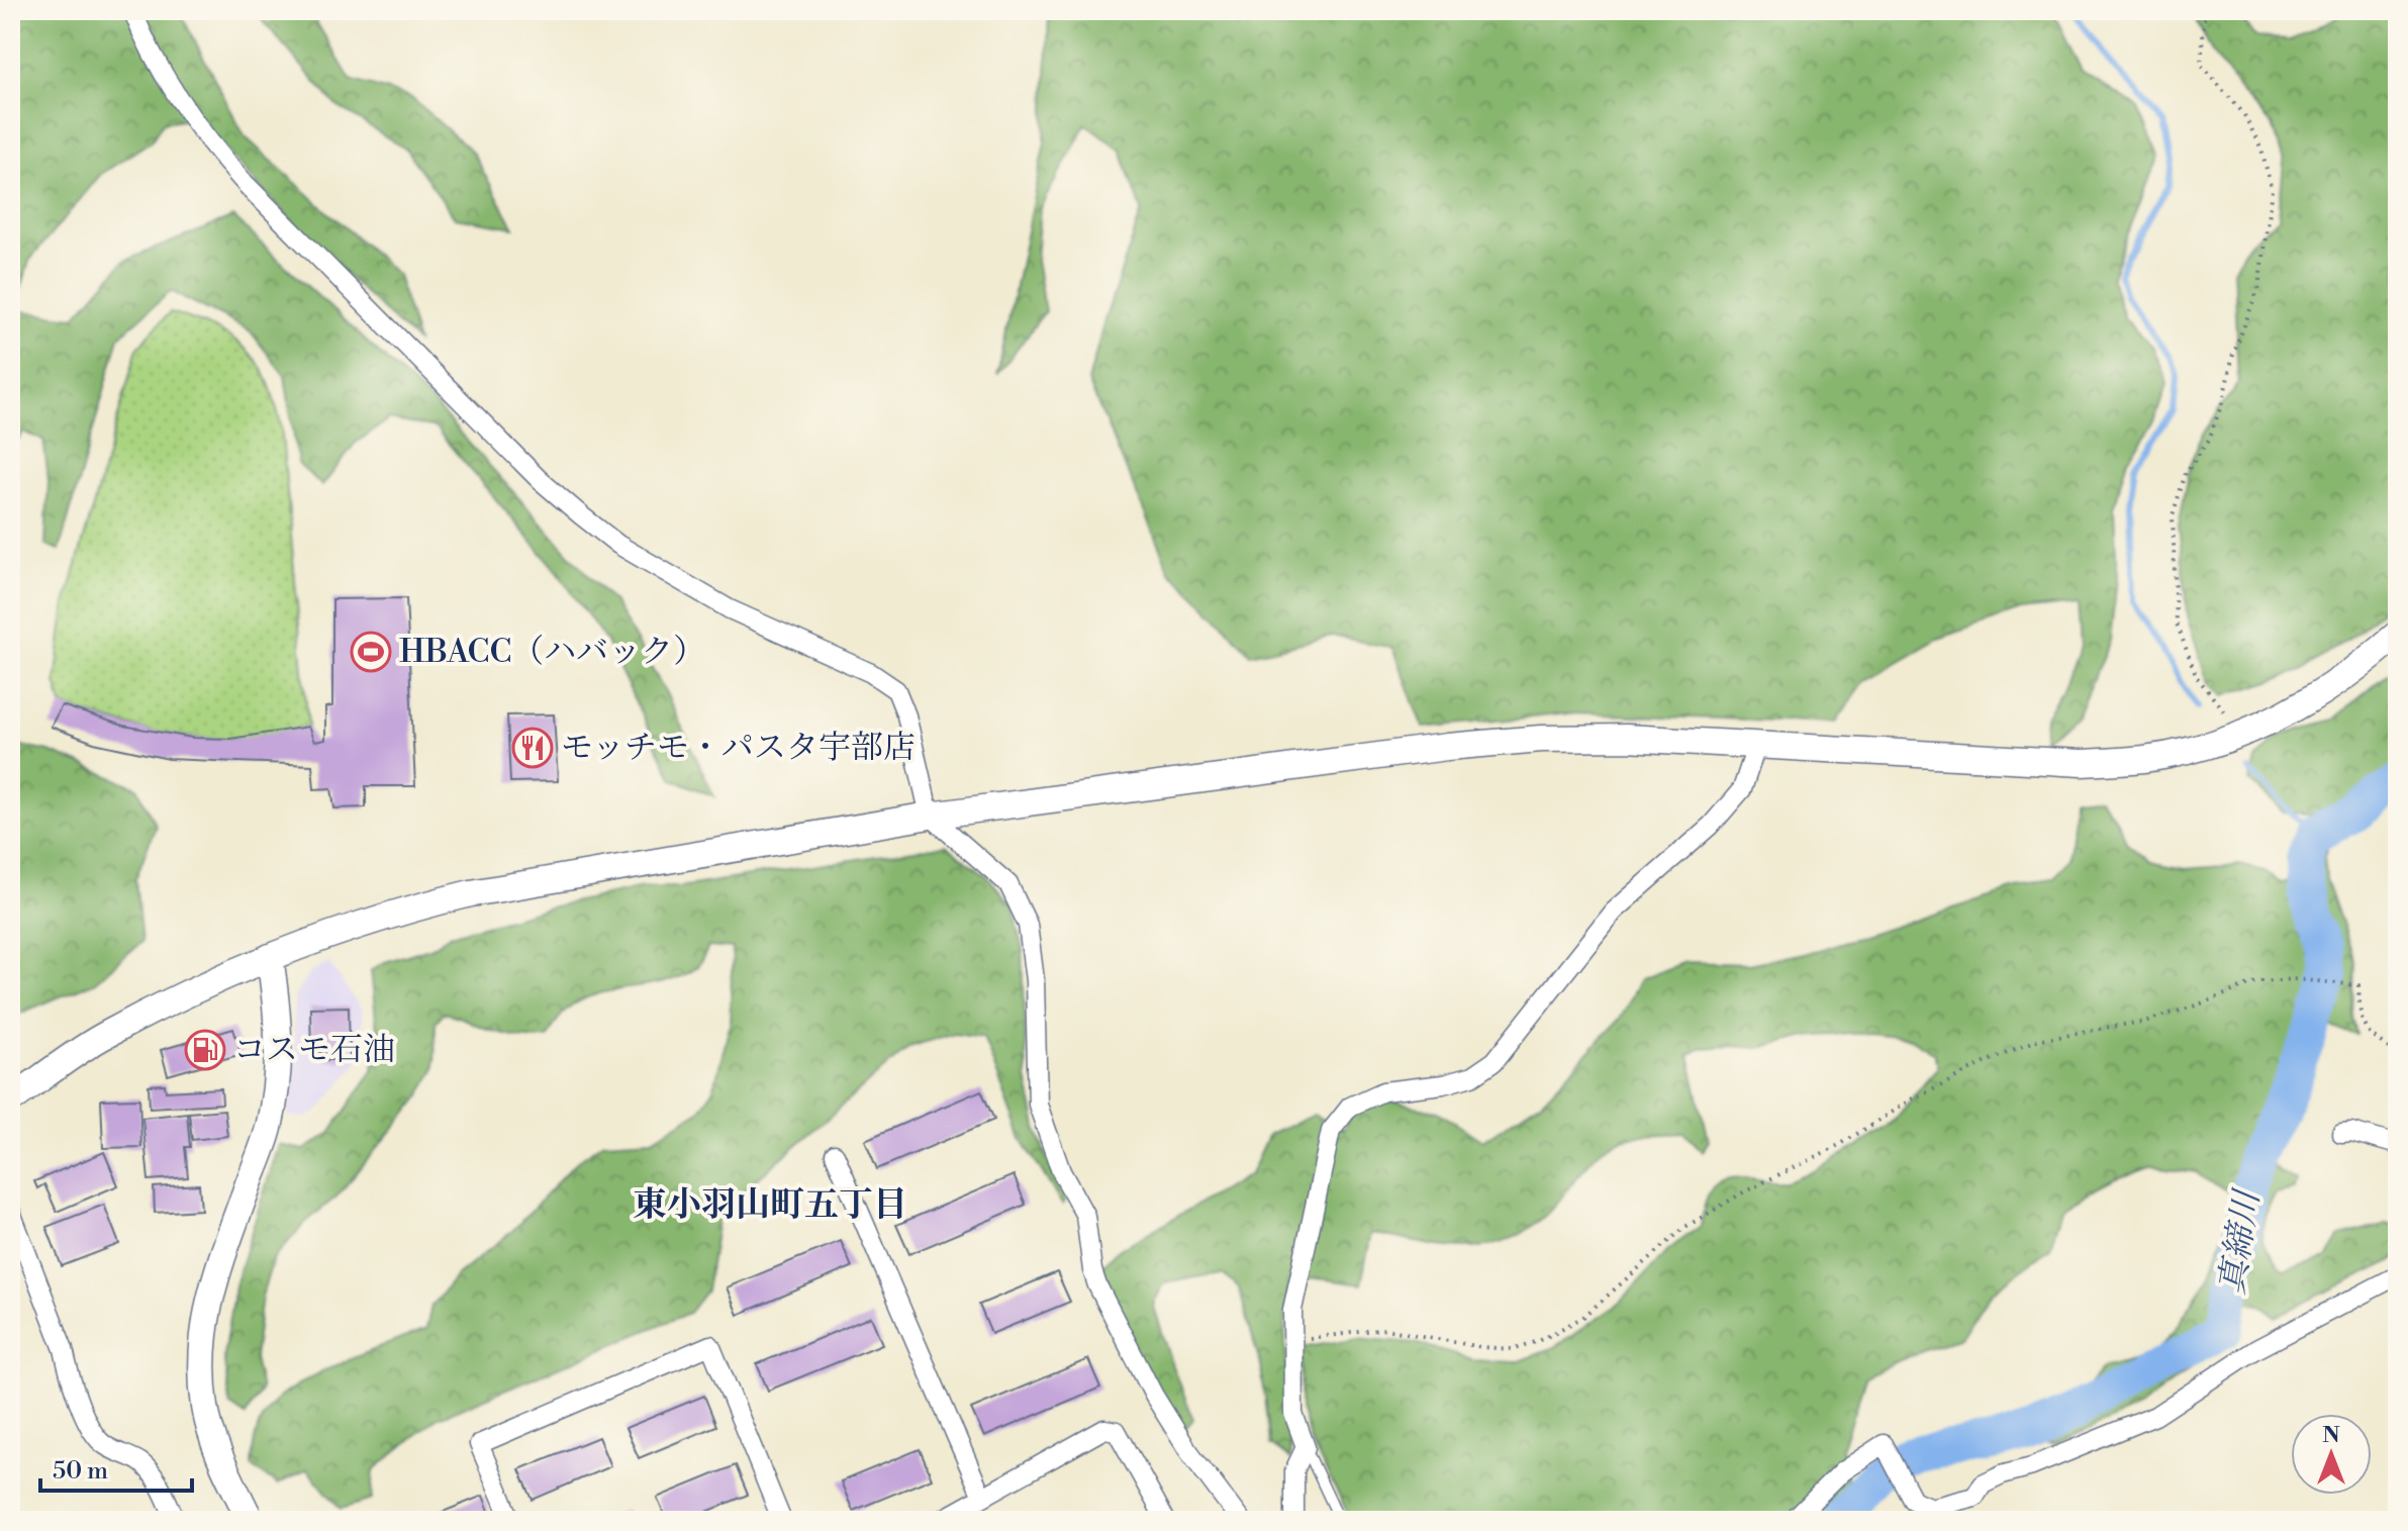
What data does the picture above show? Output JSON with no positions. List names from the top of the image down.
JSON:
{
  "districts": ["東小羽山町五丁目"],
  "water": ["真締川"],
  "places": {
    "sports": ["HBACC（ハバック）"],
    "restaurant": ["モッチモ・パスタ宇部店"],
    "fuel station": ["コスモ石油"]
  },
  "scale_bar": "50 m",
  "north": "top"
}
